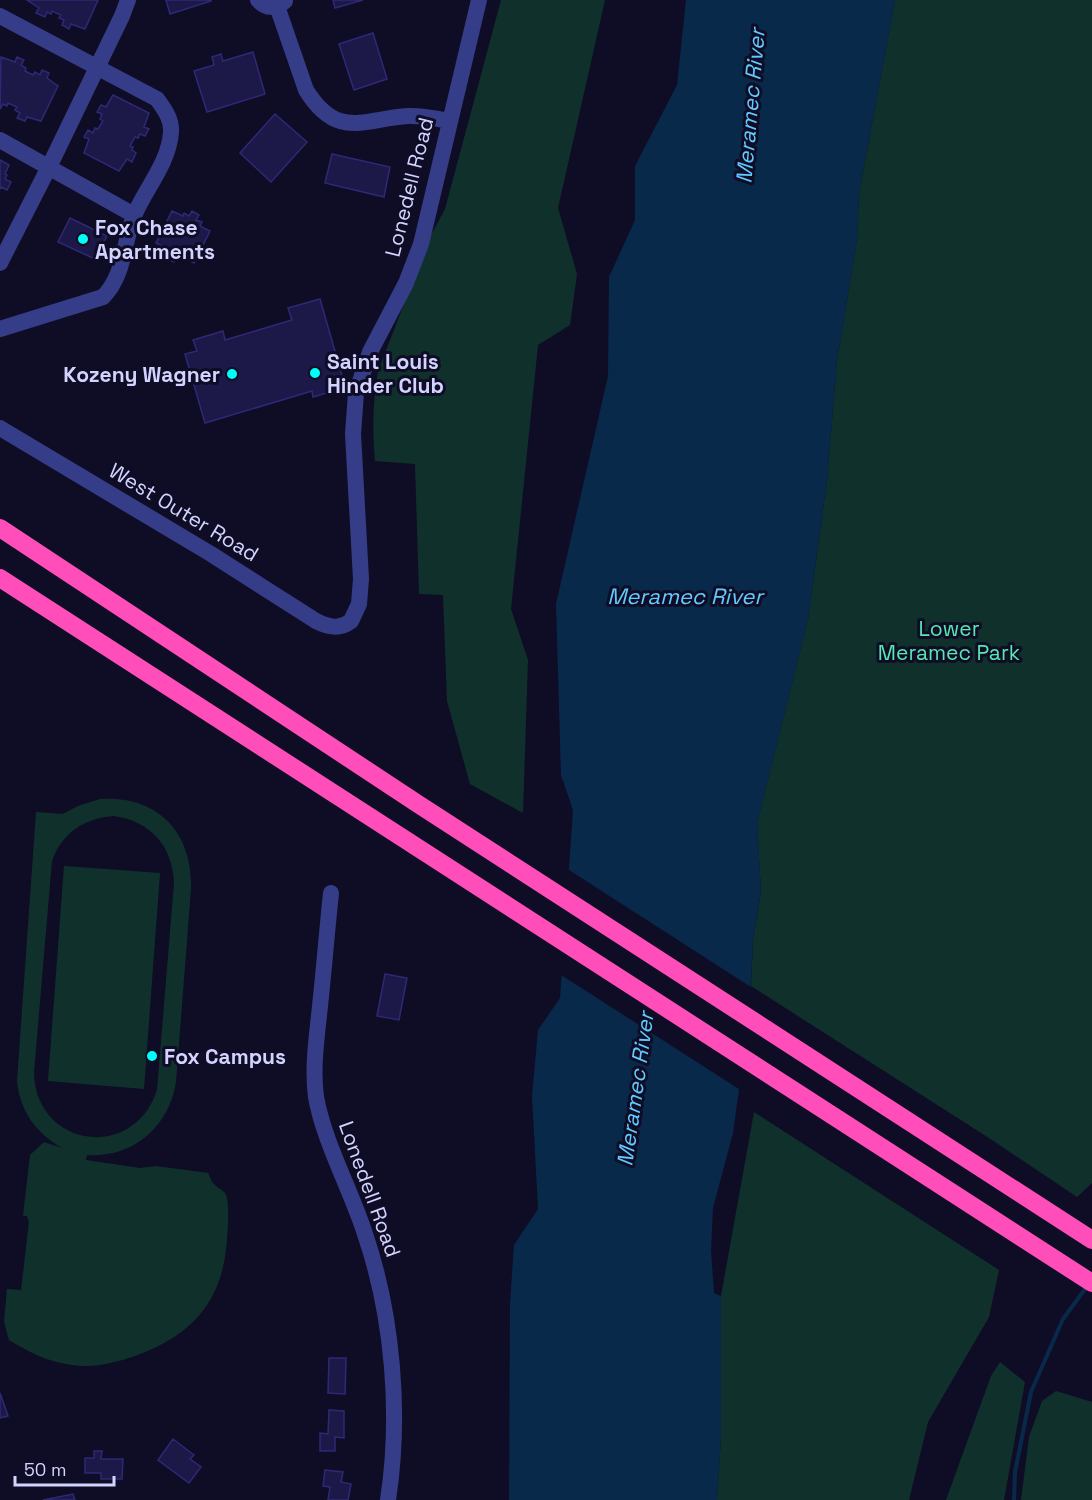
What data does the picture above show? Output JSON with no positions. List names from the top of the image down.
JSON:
{
  "streets": {
    "street": ["Lonedell Road", "West Outer Road"]
  },
  "crossings": [
    ["Lonedell Road", "West Outer Road"]
  ],
  "water": ["Meramec River"],
  "parks": ["Lower Meramec Park"],
  "places": [
    "Fox Chase Apartments",
    "Saint Louis Hinder Club",
    "Kozeny Wagner",
    "Fox Campus"
  ],
  "scale_bar": "50 m"
}
